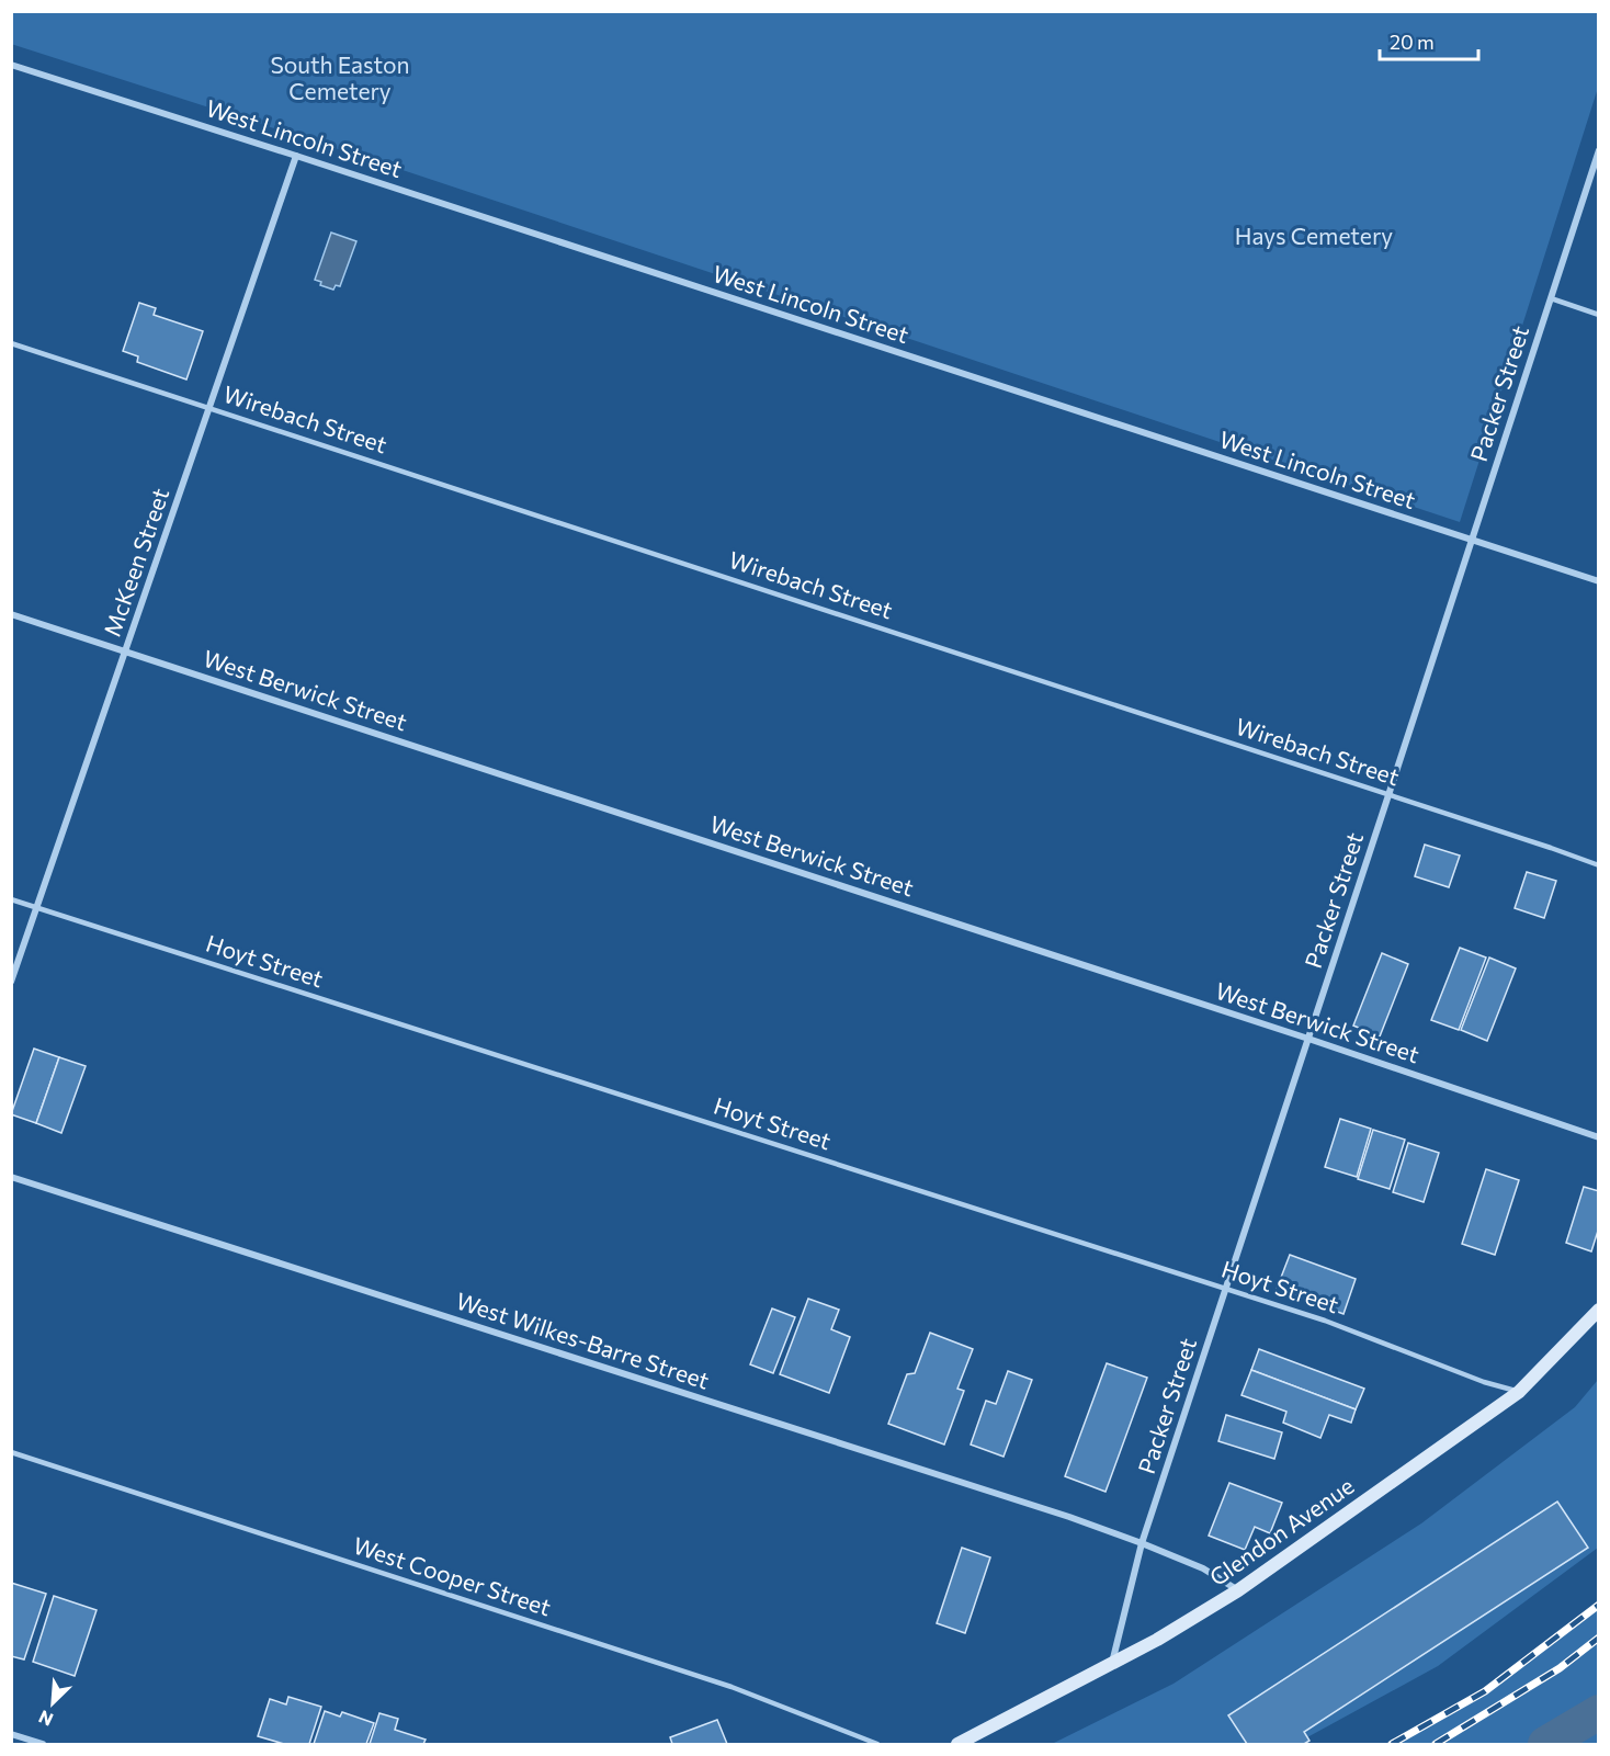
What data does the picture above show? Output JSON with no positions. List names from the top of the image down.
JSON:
{
  "streets": {
    "street": [
      "West Lincoln Street",
      "Packer Street",
      "McKeen Street",
      "West Berwick Street",
      "West Wilkes-Barre Street",
      "Glendon Avenue"
    ],
    "lane": ["Wirebach Street", "Hoyt Street", "West Cooper Street"]
  },
  "crossings": [
    ["West Lincoln Street", "Packer Street"],
    ["West Lincoln Street", "McKeen Street"],
    ["Packer Street", "Wirebach Street"],
    ["Packer Street", "West Berwick Street"],
    ["Packer Street", "Hoyt Street"],
    ["Packer Street", "West Wilkes-Barre Street"],
    ["Packer Street", "Glendon Avenue"],
    ["Wirebach Street", "McKeen Street"],
    ["McKeen Street", "West Berwick Street"],
    ["McKeen Street", "Hoyt Street"],
    ["Hoyt Street", "Glendon Avenue"],
    ["West Wilkes-Barre Street", "Glendon Avenue"]
  ],
  "parks": ["South Easton Cemetery", "Hays Cemetery"],
  "scale_bar": "20 m",
  "north": "bottom left"
}
